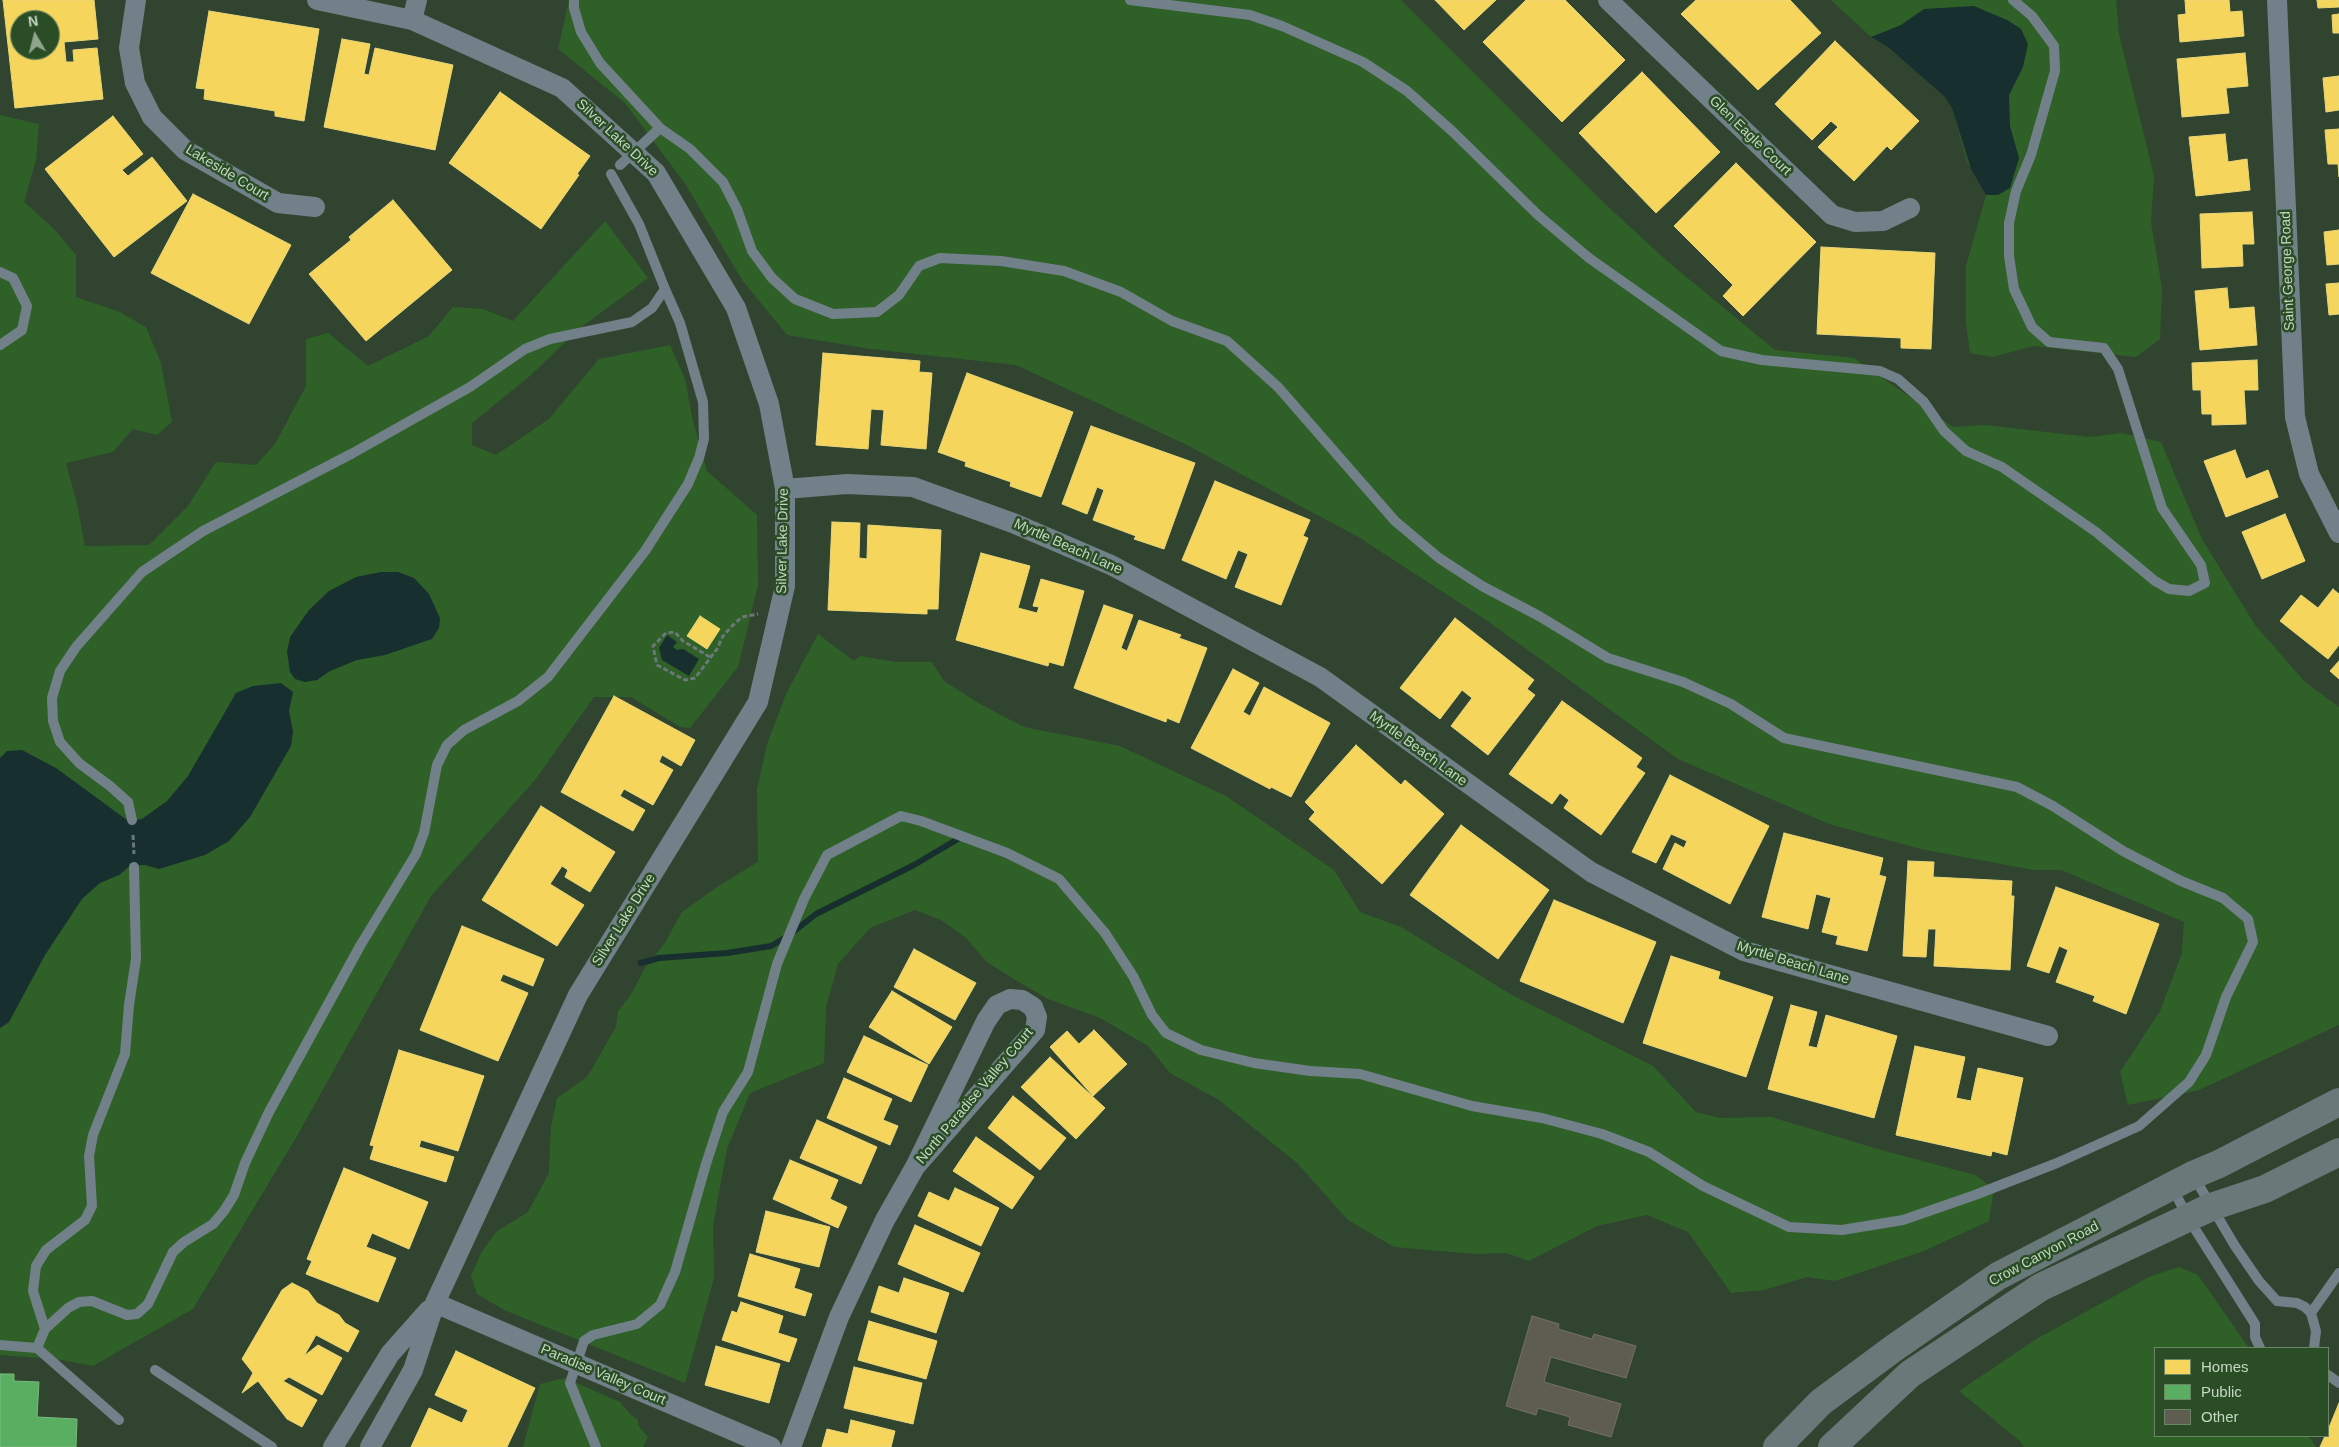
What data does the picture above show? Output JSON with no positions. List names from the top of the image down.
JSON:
{
  "streets": {
    "main road": ["Crow Canyon Road"],
    "street": [
      "Glen Eagle Court",
      "Silver Lake Drive",
      "Lakeside Court",
      "Saint George Road",
      "Myrtle Beach Lane",
      "North Paradise Valley Court",
      "Paradise Valley Court"
    ]
  },
  "crossings": [
    ["Silver Lake Drive", "Myrtle Beach Lane"],
    ["Silver Lake Drive", "Paradise Valley Court"]
  ],
  "legend": ["Homes", "Public", "Other"],
  "north": "top"
}
